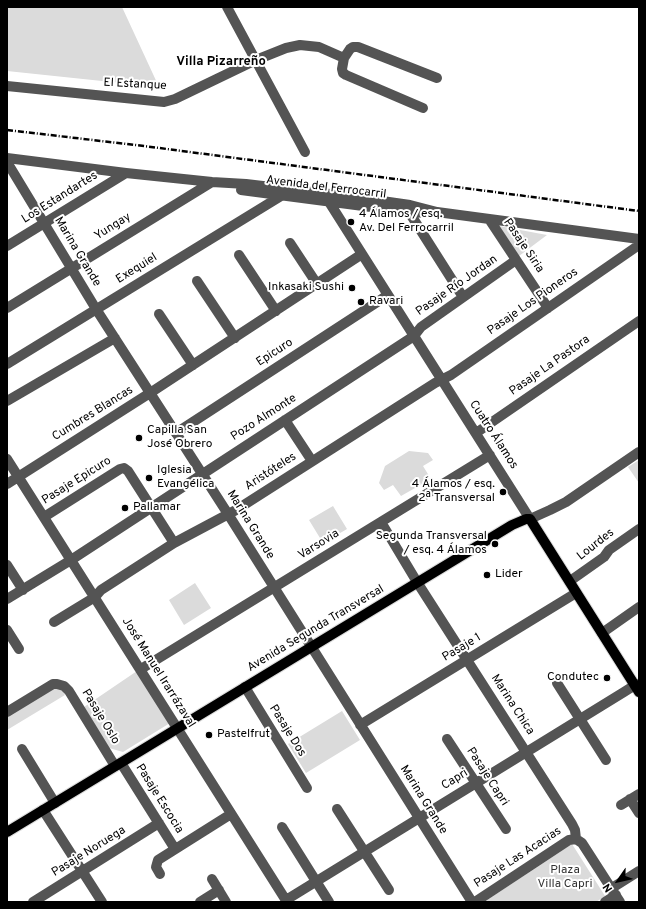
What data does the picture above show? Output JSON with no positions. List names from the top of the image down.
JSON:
{
  "streets": {
    "main road": ["Cuatro Álamos", "Avenida Segunda Transversal"],
    "street": [
      "El Estanque",
      "Avenida del Ferrocarril",
      "Los Estandartes",
      "Yungay",
      "Pasaje Siria",
      "Marina Grande",
      "Exequiel",
      "Pasaje Río Jordan",
      "Pasaje Los Pioneros",
      "Epicuro",
      "Pasaje La Pastora",
      "Cumbres Blancas",
      "Pozo Almonte",
      "Aristóteles",
      "Pasaje Epicuro",
      "Varsovia",
      "Lourdes",
      "Pasaje 1",
      "José Manuel Irarrázaval",
      "Marina Chica",
      "Pasaje Oslo",
      "Pasaje Dos",
      "Pasaje Capri",
      "Capri",
      "Pasaje Escocia",
      "Pasaje Noruega",
      "Pasaje Las Acacias"
    ]
  },
  "crossings": [
    ["Avenida del Ferrocarril", "Los Estandartes"],
    ["Avenida del Ferrocarril", "Yungay"],
    ["Avenida del Ferrocarril", "Pasaje Siria"],
    ["Avenida del Ferrocarril", "Exequiel"],
    ["Avenida del Ferrocarril", "Cuatro Álamos"],
    ["Los Estandartes", "Marina Grande"],
    ["Yungay", "Marina Grande"],
    ["Pasaje Siria", "Pasaje Río Jordan"],
    ["Pasaje Siria", "Pasaje Los Pioneros"],
    ["Marina Grande", "Exequiel"],
    ["Marina Grande", "Epicuro"],
    ["Marina Grande", "Cumbres Blancas"],
    ["Marina Grande", "Pozo Almonte"],
    ["Marina Grande", "Aristóteles"],
    ["Marina Grande", "Varsovia"],
    ["Marina Grande", "Avenida Segunda Transversal"],
    ["Marina Grande", "Pasaje 1"],
    ["Marina Grande", "Capri"],
    ["Pasaje Río Jordan", "Pozo Almonte"],
    ["Pasaje Río Jordan", "Cuatro Álamos"],
    ["Pasaje Los Pioneros", "Cuatro Álamos"],
    ["Pasaje Los Pioneros", "Aristóteles"],
    ["Epicuro", "Cuatro Álamos"],
    ["Pasaje La Pastora", "Cuatro Álamos"],
    ["Cumbres Blancas", "Cuatro Álamos"],
    ["Cumbres Blancas", "José Manuel Irarrázaval"],
    ["Pozo Almonte", "Cuatro Álamos"],
    ["Pozo Almonte", "Pasaje Epicuro"],
    ["Pozo Almonte", "José Manuel Irarrázaval"],
    ["Cuatro Álamos", "Aristóteles"],
    ["Cuatro Álamos", "Varsovia"],
    ["Cuatro Álamos", "Lourdes"],
    ["Cuatro Álamos", "Avenida Segunda Transversal"],
    ["Cuatro Álamos", "Pasaje 1"],
    ["Cuatro Álamos", "Capri"],
    ["Aristóteles", "José Manuel Irarrázaval"],
    ["Pasaje Epicuro", "José Manuel Irarrázaval"],
    ["Varsovia", "José Manuel Irarrázaval"],
    ["Varsovia", "Marina Chica"],
    ["Avenida Segunda Transversal", "José Manuel Irarrázaval"],
    ["Avenida Segunda Transversal", "Marina Chica"],
    ["Avenida Segunda Transversal", "Pasaje Oslo"],
    ["Avenida Segunda Transversal", "Pasaje Dos"],
    ["Avenida Segunda Transversal", "Pasaje Escocia"],
    ["Pasaje 1", "Marina Chica"],
    ["José Manuel Irarrázaval", "Capri"],
    ["José Manuel Irarrázaval", "Pasaje Escocia"],
    ["Marina Chica", "Capri"],
    ["Marina Chica", "Pasaje Las Acacias"],
    ["Pasaje Oslo", "Pasaje Escocia"],
    ["Pasaje Capri", "Capri"],
    ["Pasaje Escocia", "Pasaje Noruega"]
  ],
  "districts": ["Villa Pizarreño"],
  "parks": ["Plaza Villa Capri"],
  "places": [
    "4 Álamos / esq. Av. Del Ferrocarril",
    "Inkasaki Sushi",
    "Ravari",
    "Capilla San José Obrero",
    "Iglesia Evangélica",
    "4 Álamos / esq. 2ª Transversal",
    "Pallamar",
    "Segunda Transversal / esq. 4 Álamos",
    "Lider",
    "Condutec",
    "Pastelfrut"
  ],
  "north": "bottom left"
}
